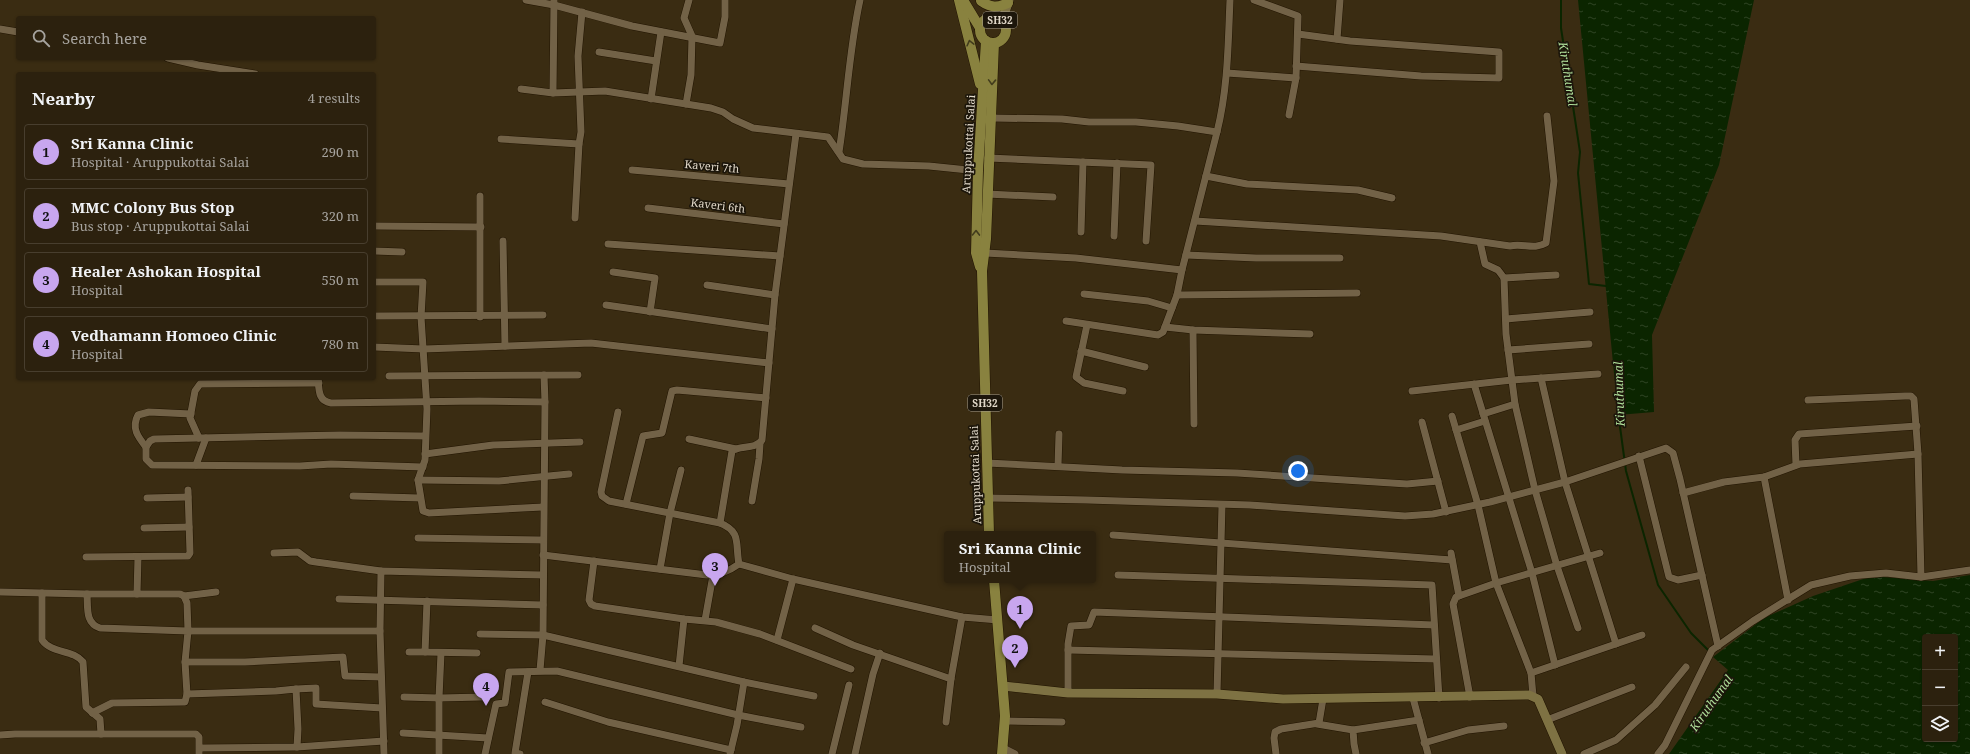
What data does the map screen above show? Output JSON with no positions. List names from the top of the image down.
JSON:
{
  "streets": {
    "main road": ["SH32", "Aruppukottai Salai"],
    "street": ["Kaveri 7th", "Kaveri 6th"]
  },
  "crossings": [
    ["SH32", "Aruppukottai Salai"]
  ],
  "water": ["Kiruthumal"],
  "page": {
    "search": "Search here",
    "heading": ["Nearby", "4 results"],
    "list": [
      {
        "mark": "1",
        "name": "Sri Kanna Clinic",
        "note": "Hospital · Aruppukottai Salai",
        "value": "290 m"
      },
      {
        "mark": "2",
        "name": "MMC Colony Bus Stop",
        "note": "Bus stop · Aruppukottai Salai",
        "value": "320 m"
      },
      {
        "mark": "3",
        "name": "Healer Ashokan Hospital",
        "note": "Hospital",
        "value": "550 m"
      },
      {
        "mark": "4",
        "name": "Vedhamann Homoeo Clinic",
        "note": "Hospital",
        "value": "780 m"
      }
    ],
    "popup": ["Sri Kanna Clinic", "Hospital"],
    "pins": [
      "3",
      "1",
      "2",
      "4"
    ],
    "map_buttons": ["+", "−"]
  }
}
